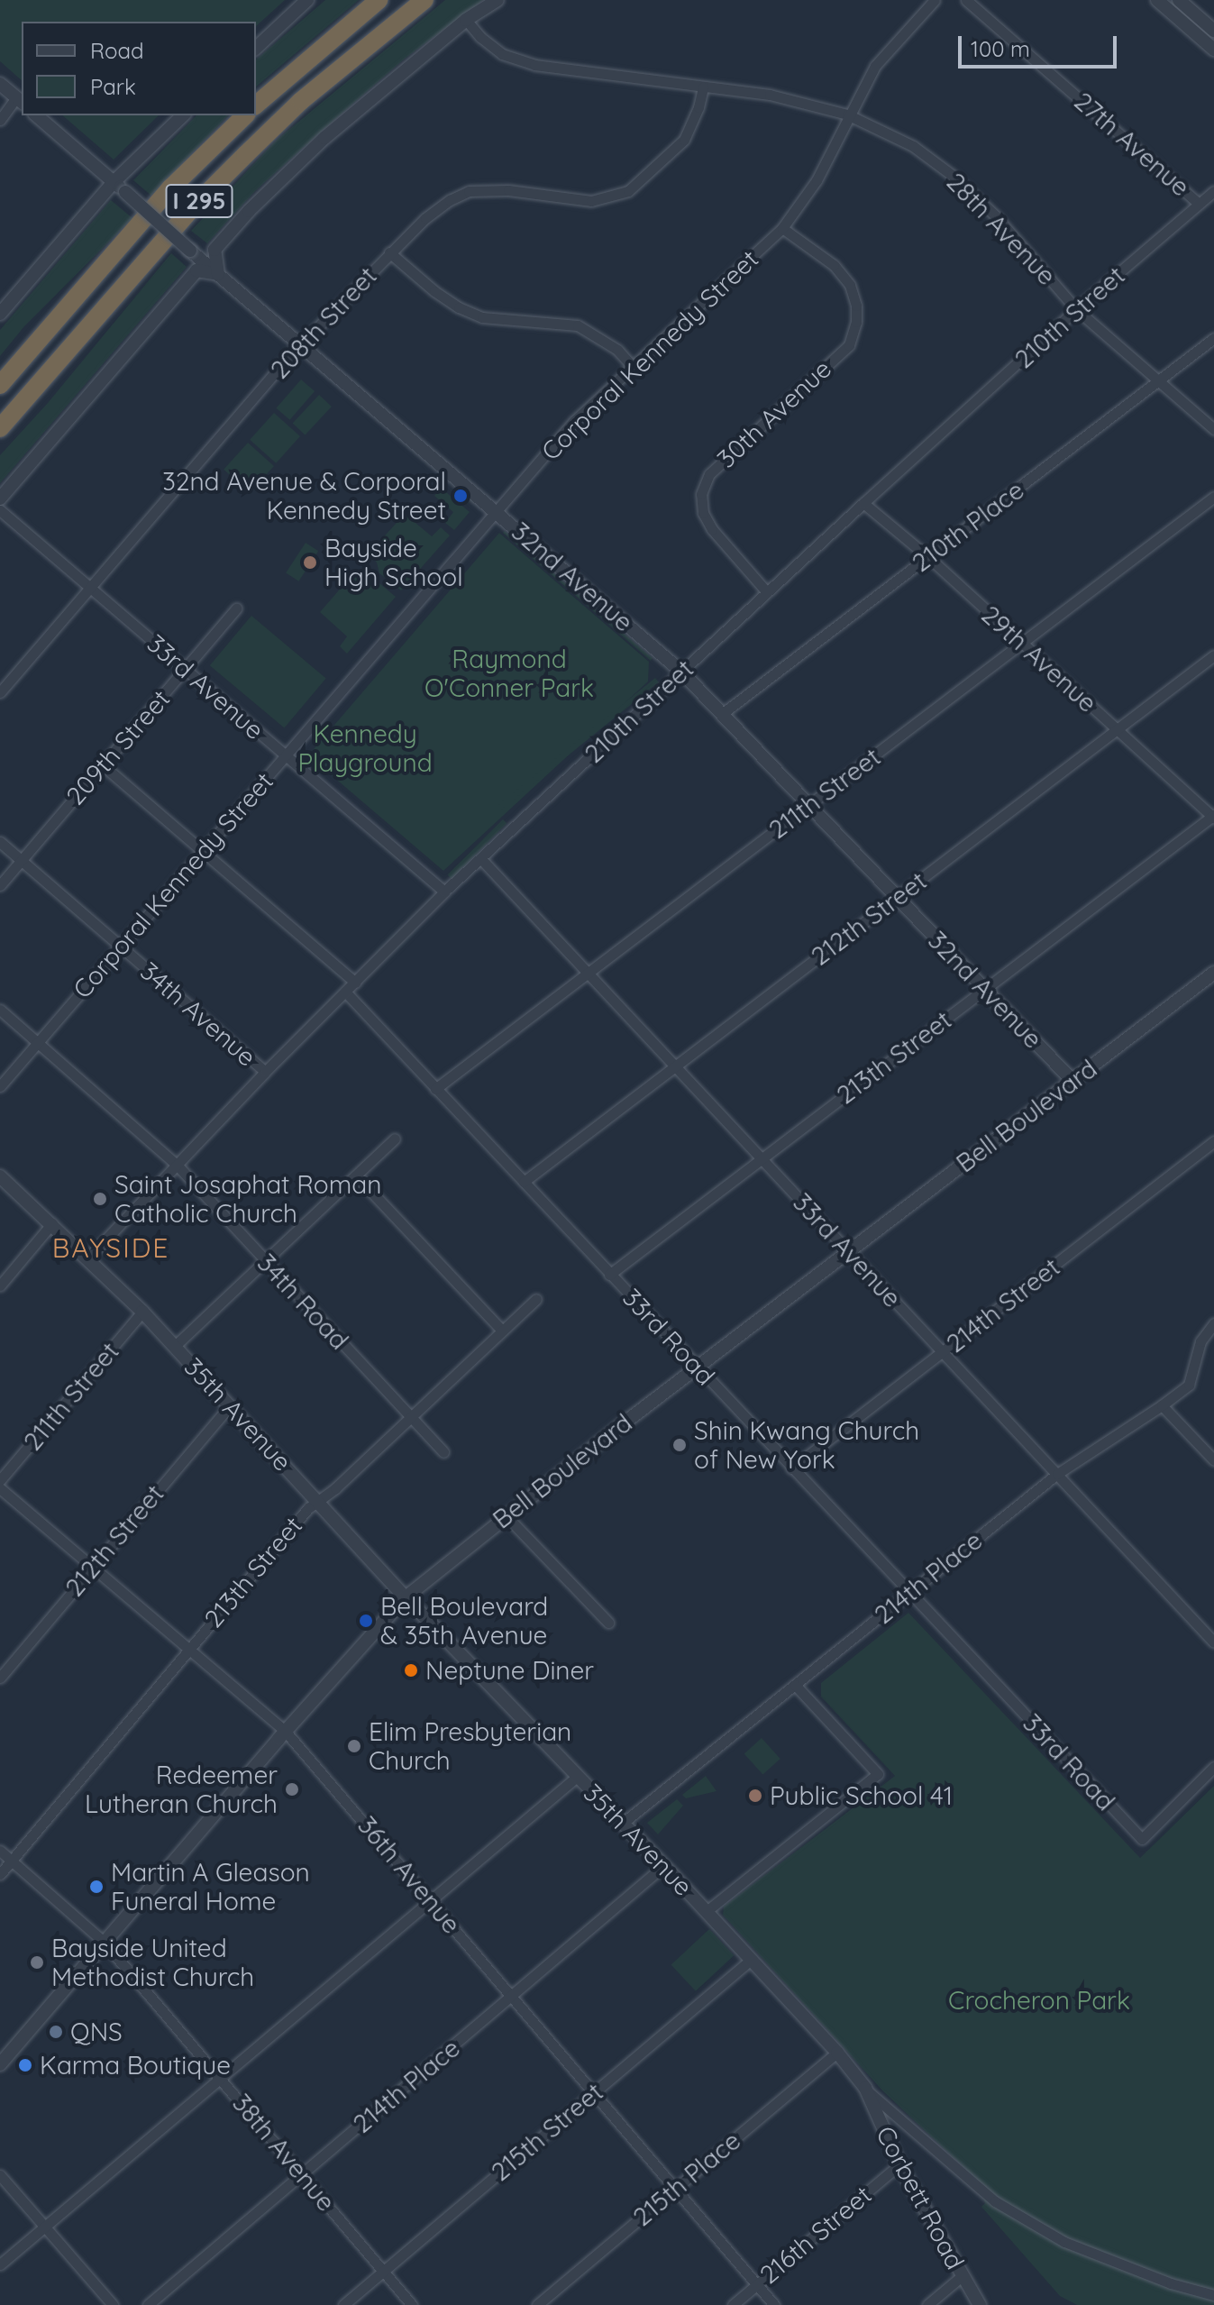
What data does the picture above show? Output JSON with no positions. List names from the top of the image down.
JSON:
{
  "streets": {
    "highway": ["I 295"],
    "street": [
      "27th Avenue",
      "28th Avenue",
      "210th Street",
      "208th Street",
      "Corporal Kennedy Street",
      "30th Avenue",
      "210th Place",
      "32nd Avenue",
      "29th Avenue",
      "33rd Avenue",
      "209th Street",
      "211th Street",
      "212th Street",
      "34th Avenue",
      "213th Street",
      "Bell Boulevard",
      "34th Road",
      "214th Street",
      "33rd Road",
      "35th Avenue",
      "214th Place",
      "36th Avenue",
      "215th Street",
      "38th Avenue",
      "215th Place",
      "Corbett Road",
      "216th Street"
    ]
  },
  "crossings": [
    ["27th Avenue", "210th Street"],
    ["28th Avenue", "210th Street"],
    ["28th Avenue", "208th Street"],
    ["28th Avenue", "Corporal Kennedy Street"],
    ["28th Avenue", "210th Place"],
    ["210th Street", "30th Avenue"],
    ["210th Street", "32nd Avenue"],
    ["210th Street", "29th Avenue"],
    ["210th Street", "33rd Avenue"],
    ["210th Street", "34th Avenue"],
    ["210th Street", "34th Road"],
    ["210th Street", "33rd Road"],
    ["210th Street", "35th Avenue"],
    ["208th Street", "32nd Avenue"],
    ["208th Street", "33rd Avenue"],
    ["Corporal Kennedy Street", "30th Avenue"],
    ["Corporal Kennedy Street", "32nd Avenue"],
    ["Corporal Kennedy Street", "33rd Avenue"],
    ["Corporal Kennedy Street", "34th Avenue"],
    ["Corporal Kennedy Street", "34th Road"],
    ["210th Place", "32nd Avenue"],
    ["210th Place", "29th Avenue"],
    ["32nd Avenue", "211th Street"],
    ["32nd Avenue", "212th Street"],
    ["32nd Avenue", "213th Street"],
    ["32nd Avenue", "Bell Boulevard"],
    ["29th Avenue", "211th Street"],
    ["29th Avenue", "212th Street"],
    ["29th Avenue", "213th Street"],
    ["33rd Avenue", "209th Street"],
    ["33rd Avenue", "211th Street"],
    ["33rd Avenue", "212th Street"],
    ["33rd Avenue", "213th Street"],
    ["33rd Avenue", "Bell Boulevard"],
    ["33rd Avenue", "214th Street"],
    ["33rd Avenue", "214th Place"],
    ["209th Street", "34th Avenue"],
    ["211th Street", "33rd Road"],
    ["211th Street", "35th Avenue"],
    ["212th Street", "33rd Road"],
    ["212th Street", "35th Avenue"],
    ["212th Street", "36th Avenue"],
    ["213th Street", "34th Road"],
    ["213th Street", "33rd Road"],
    ["213th Street", "35th Avenue"],
    ["213th Street", "36th Avenue"],
    ["213th Street", "38th Avenue"],
    ["Bell Boulevard", "33rd Road"],
    ["Bell Boulevard", "35th Avenue"],
    ["Bell Boulevard", "36th Avenue"],
    ["Bell Boulevard", "38th Avenue"],
    ["214th Street", "33rd Road"],
    ["33rd Road", "214th Place"],
    ["35th Avenue", "214th Place"],
    ["35th Avenue", "215th Street"],
    ["35th Avenue", "215th Place"],
    ["35th Avenue", "Corbett Road"],
    ["214th Place", "36th Avenue"],
    ["214th Place", "38th Avenue"],
    ["36th Avenue", "215th Street"],
    ["36th Avenue", "215th Place"],
    ["36th Avenue", "216th Street"],
    ["215th Street", "38th Avenue"],
    ["Corbett Road", "216th Street"]
  ],
  "districts": ["BAYSIDE"],
  "parks": ["Raymond O'Conner Park", "Kennedy Playground", "Crocheron Park"],
  "places": [
    "32nd Avenue & Corporal Kennedy Street",
    "Bayside High School",
    "Saint Josaphat Roman Catholic Church",
    "Shin Kwang Church of New York",
    "Bell Boulevard & 35th Avenue",
    "Neptune Diner",
    "Elim Presbyterian Church",
    "Redeemer Lutheran Church",
    "Public School 41",
    "Martin A Gleason Funeral Home",
    "Bayside United Methodist Church",
    "QNS",
    "Karma Boutique"
  ],
  "legend": ["Road", "Park"],
  "scale_bar": "100 m"
}
